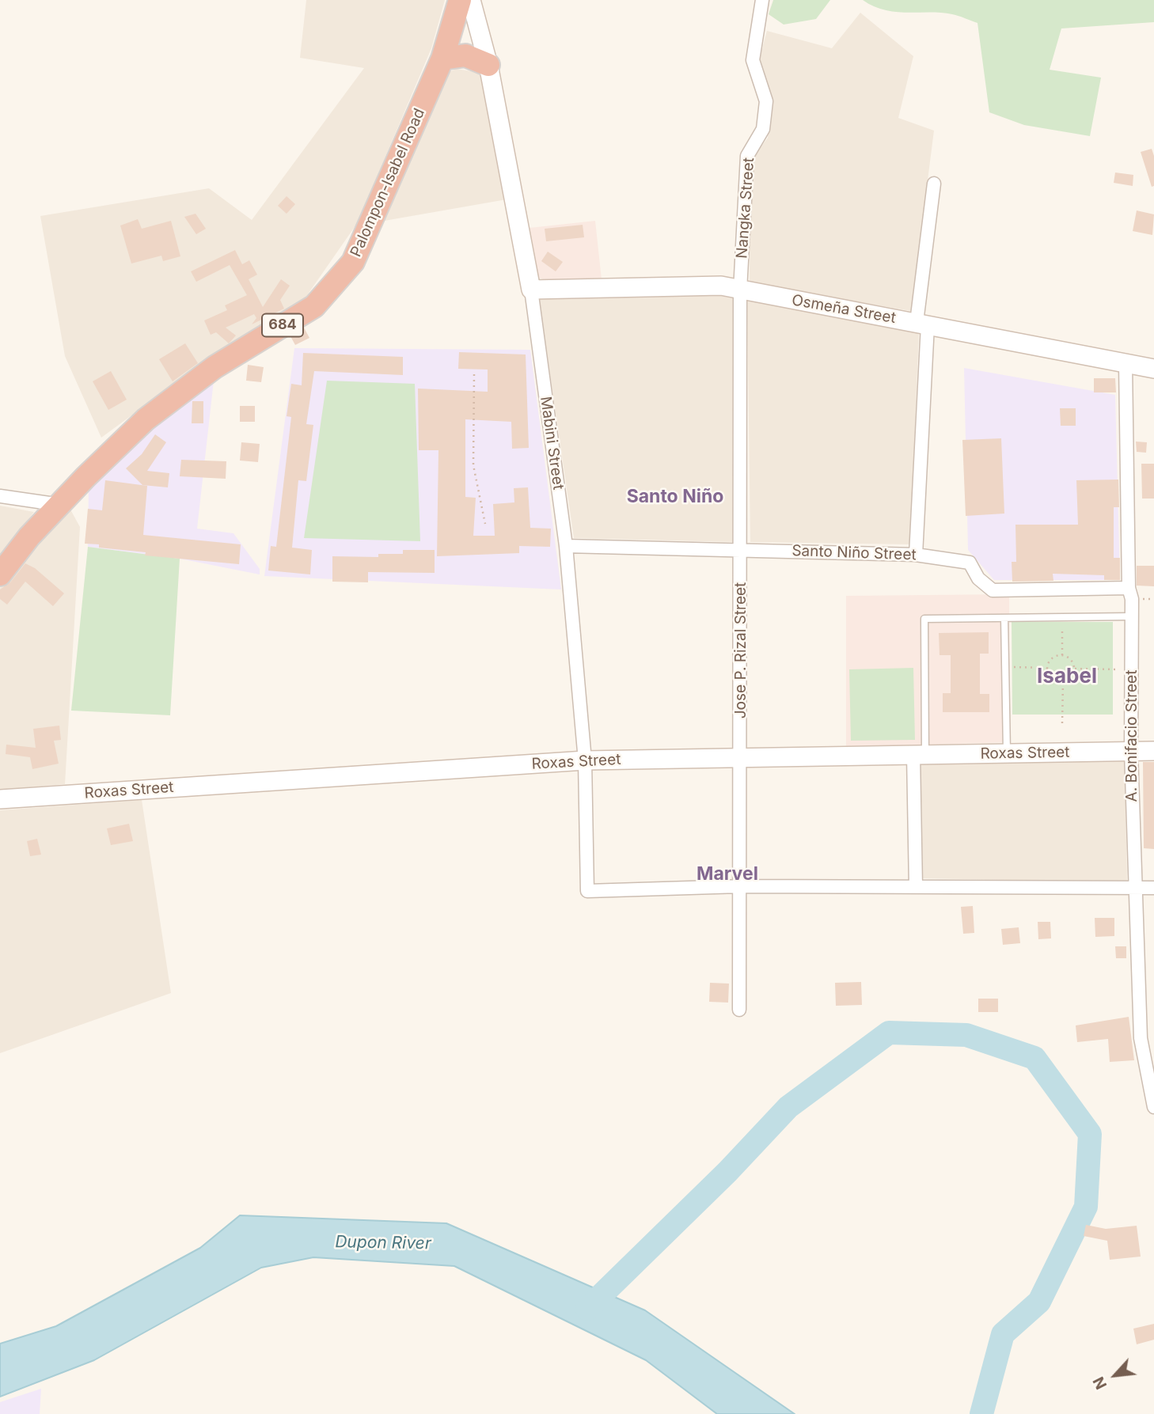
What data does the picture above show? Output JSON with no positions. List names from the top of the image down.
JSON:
{
  "streets": {
    "highway": ["Palompon-Isabel Road", "684"],
    "street": [
      "Nangka Street",
      "Osmeña Street",
      "Mabini Street",
      "Santo Niño Street",
      "Jose P. Rizal Street",
      "A. Bonifacio Street",
      "Roxas Street"
    ]
  },
  "crossings": [
    ["Nangka Street", "Osmeña Street"],
    ["Nangka Street", "Jose P. Rizal Street"],
    ["Osmeña Street", "Mabini Street"],
    ["Osmeña Street", "Jose P. Rizal Street"],
    ["Osmeña Street", "A. Bonifacio Street"],
    ["Mabini Street", "Santo Niño Street"],
    ["Mabini Street", "Jose P. Rizal Street"],
    ["Mabini Street", "Roxas Street"],
    ["Santo Niño Street", "Jose P. Rizal Street"],
    ["Santo Niño Street", "A. Bonifacio Street"],
    ["Jose P. Rizal Street", "Roxas Street"],
    ["A. Bonifacio Street", "Roxas Street"]
  ],
  "districts": ["Santo Niño", "Isabel", "Marvel"],
  "water": ["Dupon River"],
  "north": "bottom left"
}
